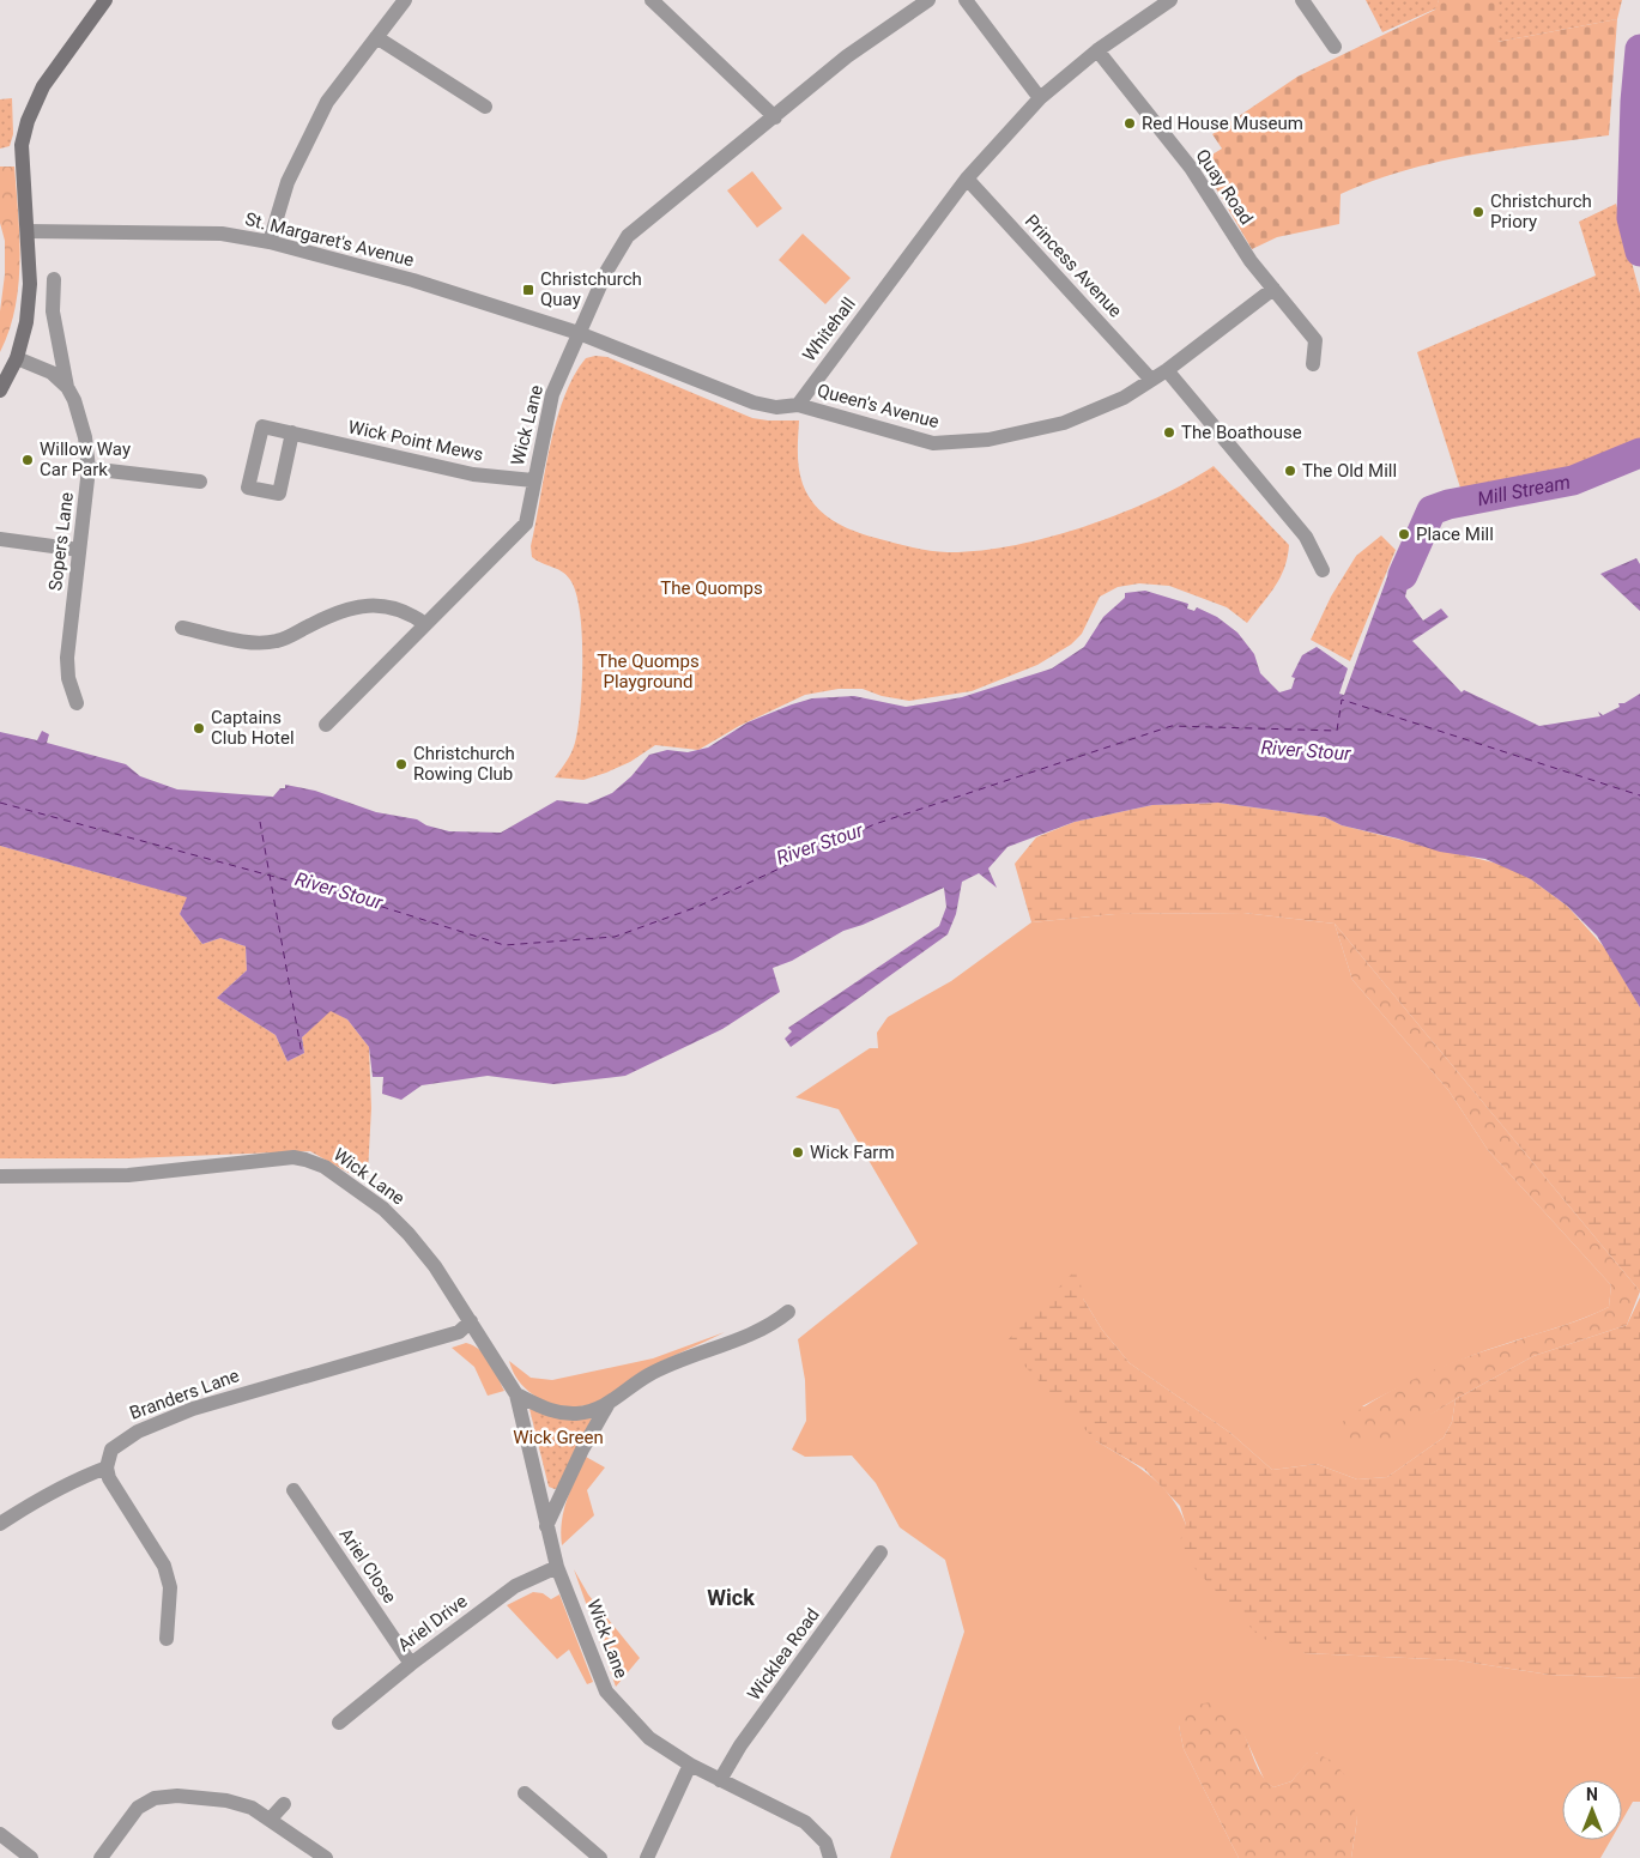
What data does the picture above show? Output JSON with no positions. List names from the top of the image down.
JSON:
{
  "streets": {
    "street": [
      "Quay Road",
      "St. Margaret's Avenue",
      "Princess Avenue",
      "Whitehall",
      "Queen's Avenue",
      "Wick Lane",
      "Wick Point Mews",
      "Sopers Lane",
      "Branders Lane",
      "Ariel Close",
      "Ariel Drive",
      "Wicklea Road"
    ]
  },
  "crossings": [
    ["Quay Road", "Whitehall"],
    ["St. Margaret's Avenue", "Wick Lane"],
    ["Princess Avenue", "Whitehall"],
    ["Princess Avenue", "Queen's Avenue"],
    ["Whitehall", "Queen's Avenue"],
    ["Wick Lane", "Wick Point Mews"],
    ["Wick Lane", "Branders Lane"],
    ["Wick Lane", "Ariel Drive"],
    ["Wick Lane", "Wicklea Road"],
    ["Ariel Close", "Ariel Drive"]
  ],
  "districts": ["Wick"],
  "water": ["Mill Stream", "River Stour"],
  "parks": ["The Quomps", "The Quomps Playground", "Wick Green"],
  "places": {
    "other": [
      "Red House Museum",
      "Christchurch Priory",
      "The Boathouse",
      "Willow Way Car Park",
      "The Old Mill",
      "Place Mill",
      "Captains Club Hotel",
      "Christchurch Rowing Club",
      "Wick Farm"
    ],
    "transit": ["Christchurch Quay"]
  },
  "north": "top"
}
